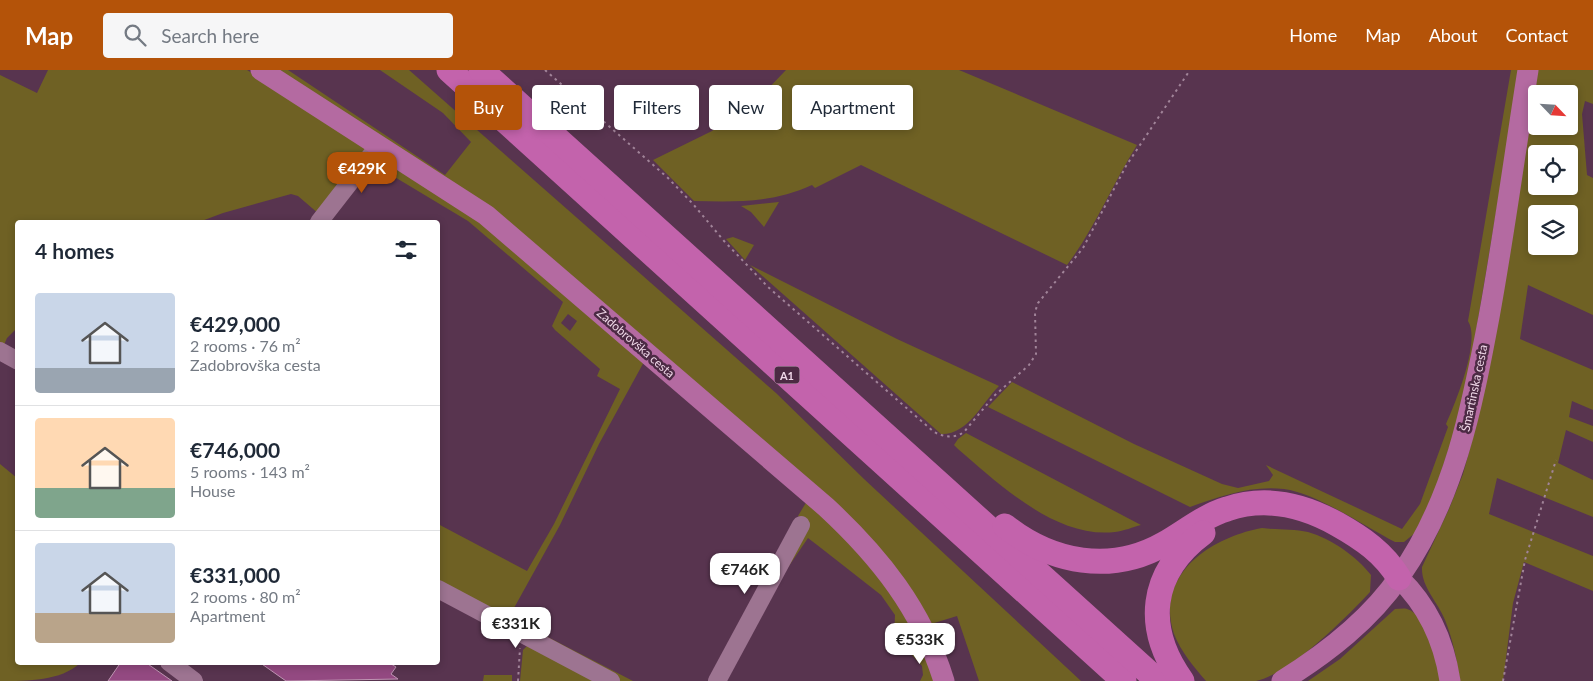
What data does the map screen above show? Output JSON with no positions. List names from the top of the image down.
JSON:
{
  "streets": {
    "highway": ["A1"],
    "main road": ["Zadobrovška cesta", "Šmartinska cesta"]
  },
  "north": "bottom right",
  "page": {
    "header": "Map",
    "search": "Search here",
    "nav": [
      "Home",
      "Map",
      "About",
      "Contact"
    ],
    "chip": [
      "Buy",
      "Rent",
      "Filters",
      "New",
      "Apartment"
    ],
    "price": [
      "€429K",
      "€746K",
      "€331K",
      "€533K"
    ],
    "heading": "4 homes",
    "list": [
      {
        "name": "€429,000",
        "note": "2 rooms · 76 m² · Zadobrovška cesta"
      },
      {
        "name": "€746,000",
        "note": "5 rooms · 143 m² · House"
      },
      {
        "name": "€331,000",
        "note": "2 rooms · 80 m² · Apartment"
      }
    ]
  }
}
